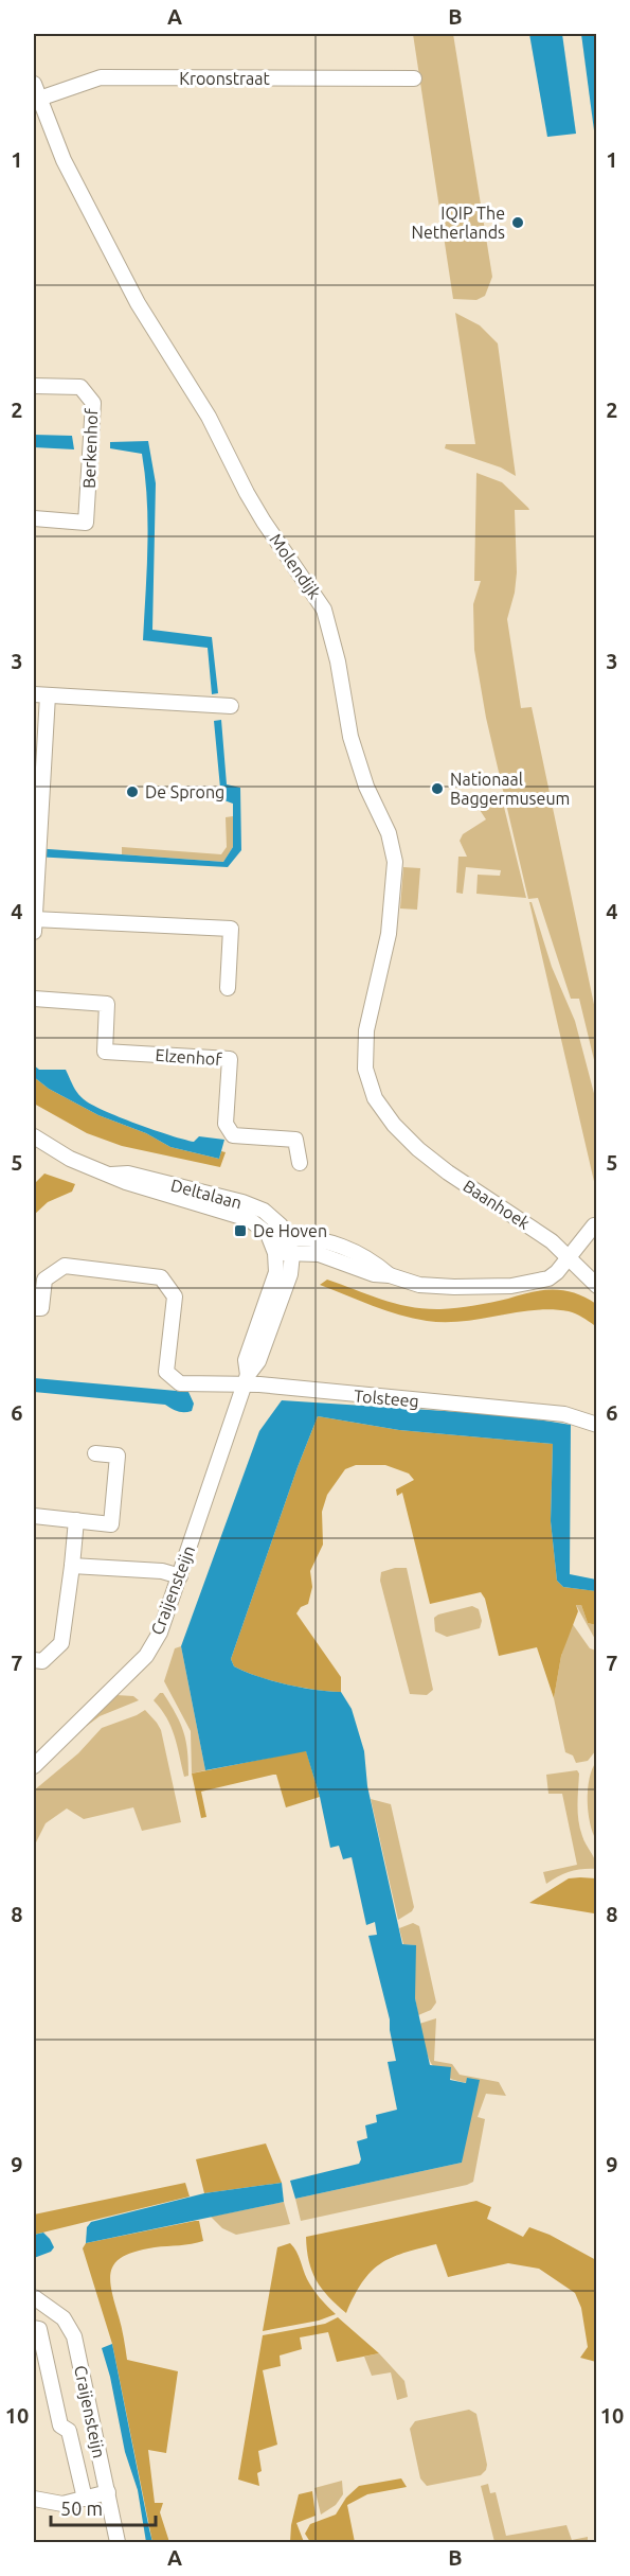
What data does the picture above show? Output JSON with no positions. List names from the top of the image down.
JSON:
{
  "streets": {
    "street": [
      "Kroonstraat",
      "Berkenhof",
      "Molendijk",
      "Elzenhof",
      "Deltalaan",
      "Baanhoek",
      "Tolsteeg",
      "Craijensteijn"
    ]
  },
  "crossings": [
    ["Kroonstraat", "Molendijk"],
    ["Molendijk", "Baanhoek"],
    ["Deltalaan", "Craijensteijn"],
    ["Tolsteeg", "Craijensteijn"]
  ],
  "places": {
    "other": ["IQIP The Netherlands", "Nationaal Baggermuseum", "De Sprong"],
    "transit": ["De Hoven"]
  },
  "scale_bar": "50 m",
  "grid": {
    "columns": ["A", "B"],
    "rows": [
      "1",
      "2",
      "3",
      "4",
      "5",
      "6",
      "7",
      "8",
      "9",
      "10"
    ]
  }
}
